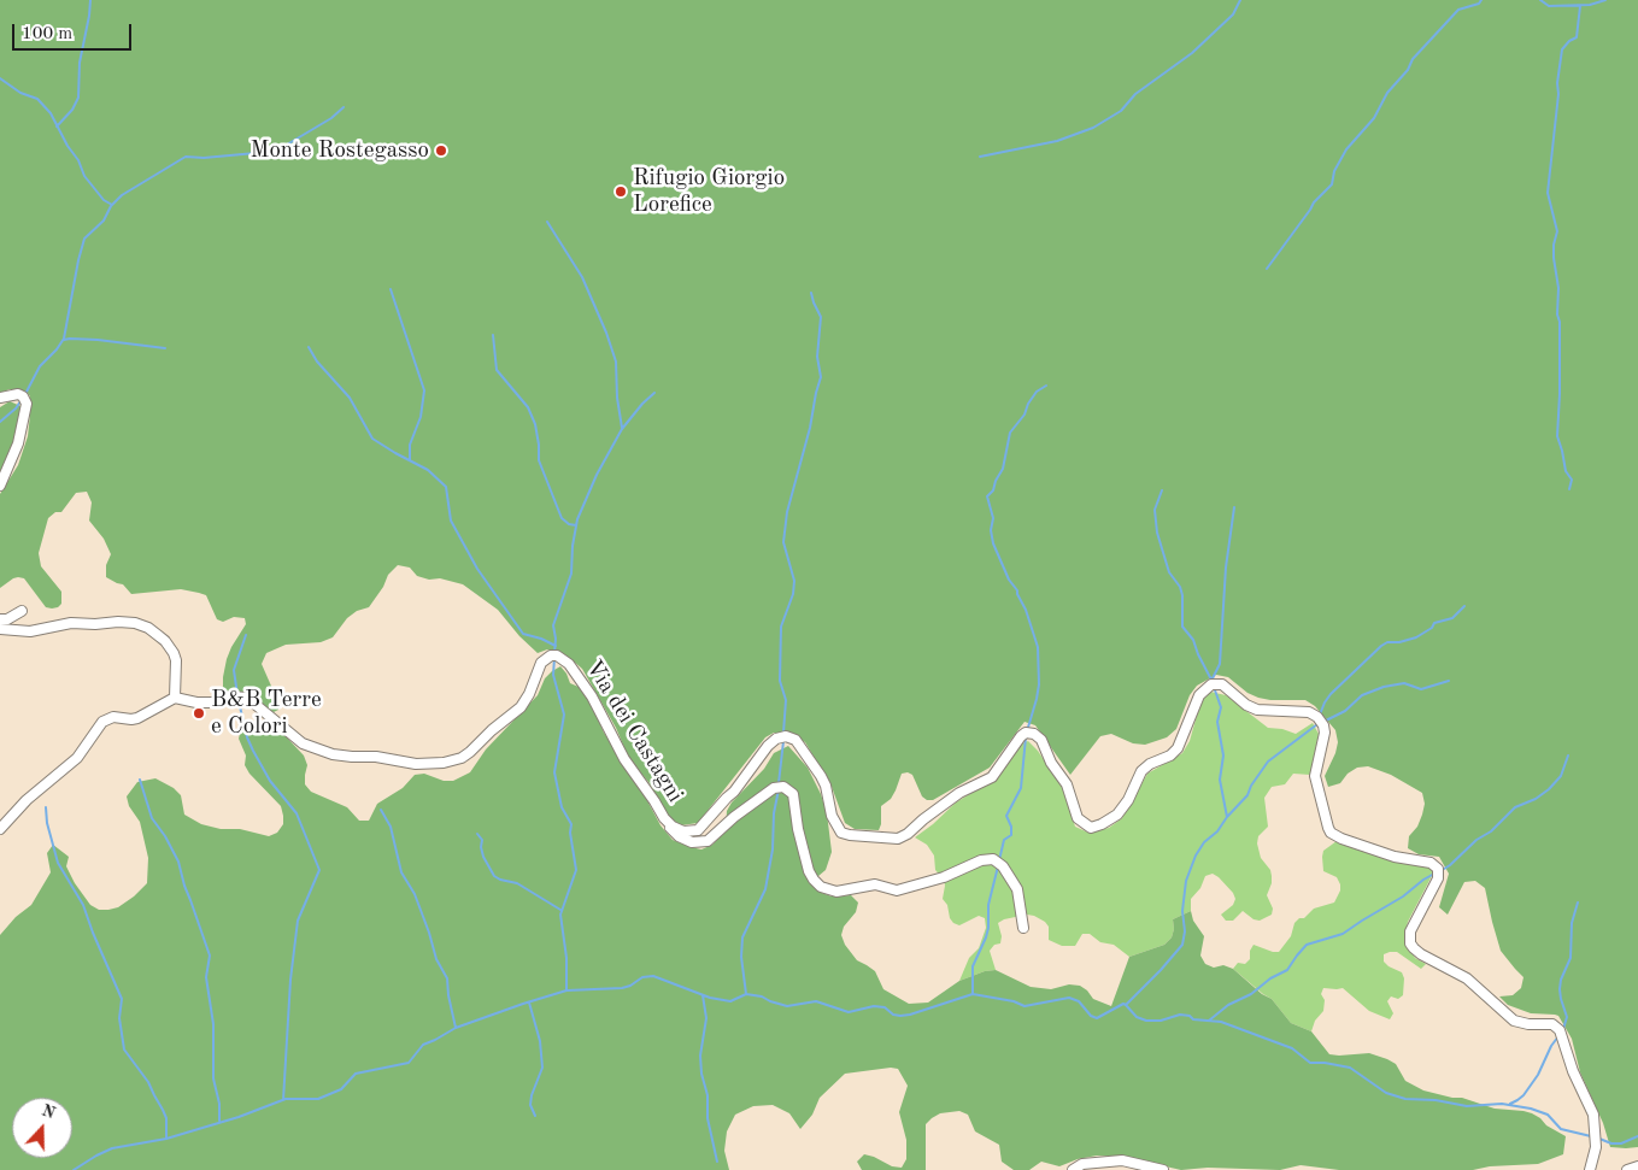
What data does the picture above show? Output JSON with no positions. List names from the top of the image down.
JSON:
{
  "streets": {
    "street": ["Via dei Castagni"]
  },
  "places": ["Monte Rostegasso", "Rifugio Giorgio Lorefice", "B&B Terre e Colori"],
  "scale_bar": "100 m",
  "north": "top"
}
